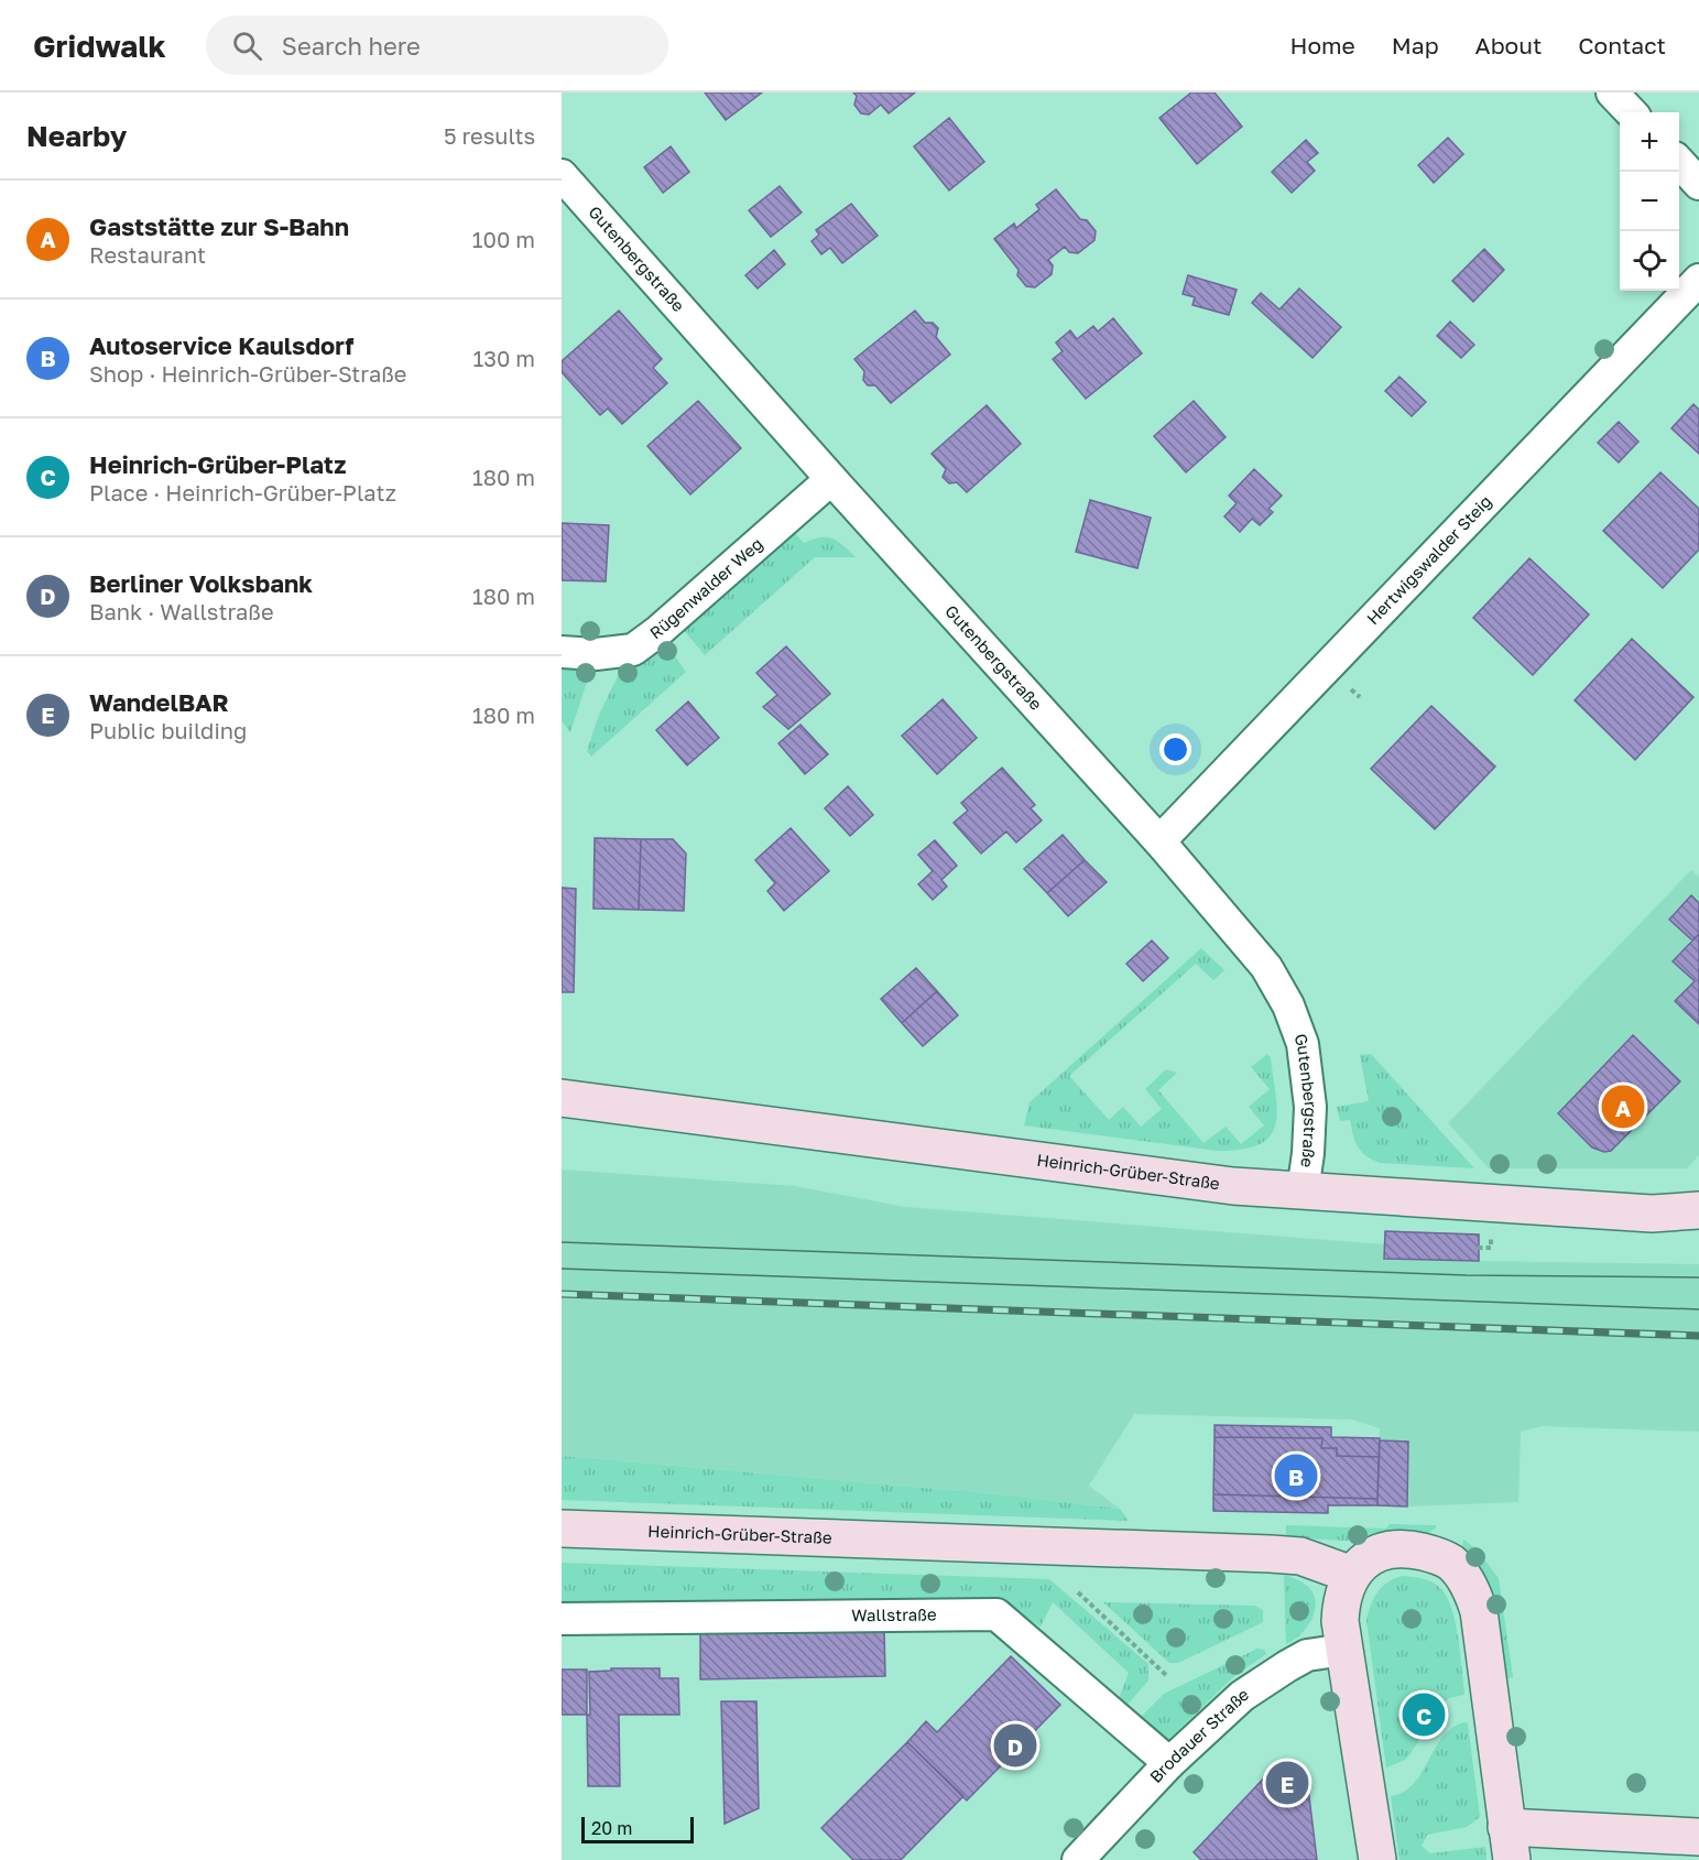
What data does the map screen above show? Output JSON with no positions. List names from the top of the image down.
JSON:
{
  "streets": {
    "street": [
      "Gutenbergstraße",
      "Hertwigswalder Steig",
      "Rügenwalder Weg",
      "Heinrich-Grüber-Straße",
      "Wallstraße",
      "Brodauer Straße"
    ]
  },
  "crossings": [
    ["Gutenbergstraße", "Hertwigswalder Steig"],
    ["Gutenbergstraße", "Rügenwalder Weg"],
    ["Gutenbergstraße", "Heinrich-Grüber-Straße"],
    ["Wallstraße", "Brodauer Straße"]
  ],
  "scale_bar": "20 m",
  "page": {
    "header": "Gridwalk",
    "search": "Search here",
    "nav": [
      "Home",
      "Map",
      "About",
      "Contact"
    ],
    "heading": ["Nearby", "5 results"],
    "map_buttons": ["+", "−"],
    "list": [
      {
        "mark": "A",
        "name": "Gaststätte zur S-Bahn",
        "note": "Restaurant",
        "value": "100 m"
      },
      {
        "mark": "B",
        "name": "Autoservice Kaulsdorf",
        "note": "Shop · Heinrich-Grüber-Straße",
        "value": "130 m"
      },
      {
        "mark": "C",
        "name": "Heinrich-Grüber-Platz",
        "note": "Place · Heinrich-Grüber-Platz",
        "value": "180 m"
      },
      {
        "mark": "D",
        "name": "Berliner Volksbank",
        "note": "Bank · Wallstraße",
        "value": "180 m"
      },
      {
        "mark": "E",
        "name": "WandelBAR",
        "note": "Public building",
        "value": "180 m"
      }
    ],
    "pins": [
      "A",
      "B",
      "C",
      "D",
      "E"
    ],
    "scale": "20 m"
  }
}
